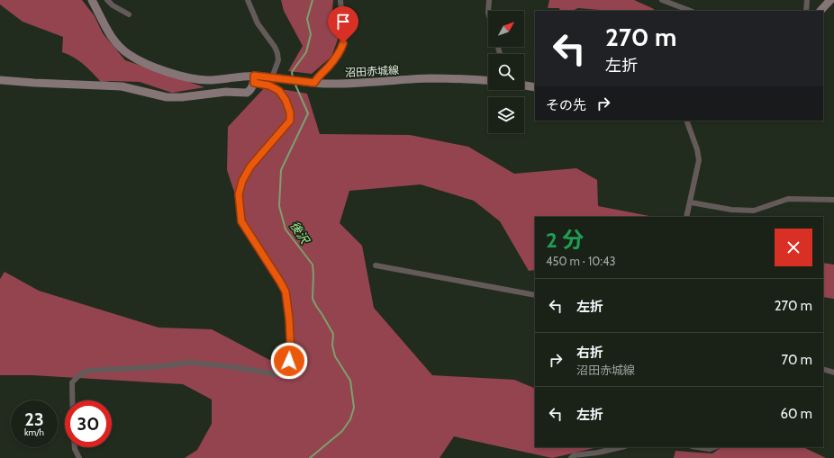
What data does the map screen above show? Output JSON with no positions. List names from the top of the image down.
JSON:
{
  "streets": {
    "main road": ["沼田赤城線"]
  },
  "water": ["後沢"],
  "north": "top right",
  "page": {
    "turn": ["270 m", "左折"],
    "then": "その先",
    "heading": ["2 分", "450 m · 10:43"],
    "list": [
      {
        "name": "左折",
        "value": "270 m"
      },
      {
        "name": "右折",
        "note": "沼田赤城線",
        "value": "70 m"
      },
      {
        "name": "左折",
        "value": "60 m"
      }
    ],
    "speed": "23 km/h",
    "limit": "30"
  }
}
